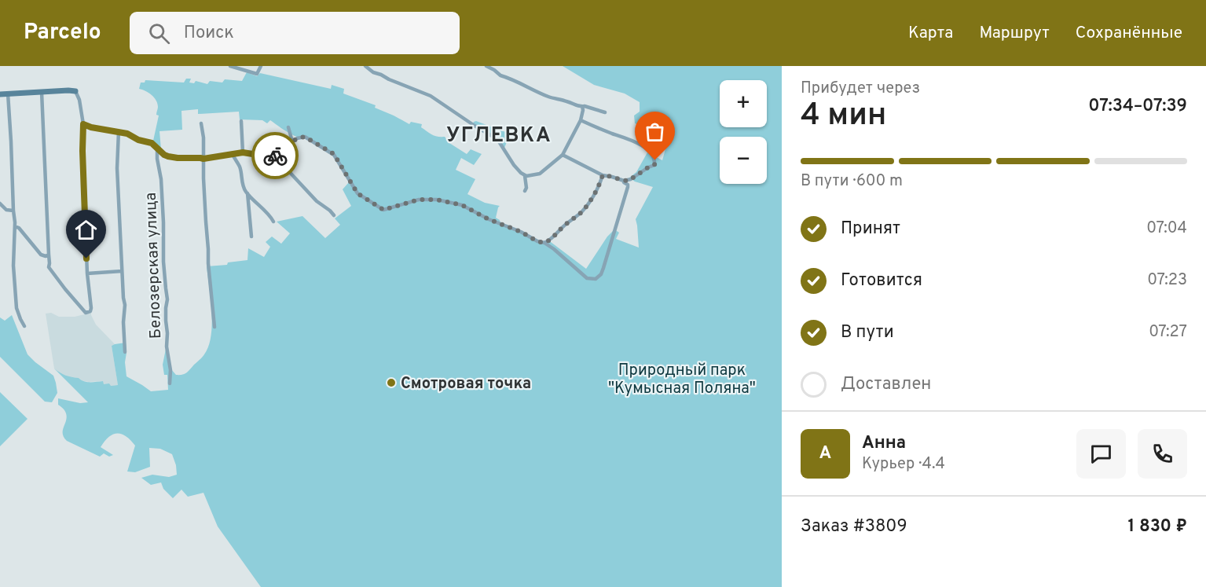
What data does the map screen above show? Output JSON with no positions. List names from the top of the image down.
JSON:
{
  "streets": {
    "street": ["Белозерская улица"]
  },
  "districts": ["УГЛЕВКА"],
  "parks": ["Природный парк \"Кумысная Поляна\""],
  "places": ["Смотровая точка"],
  "page": {
    "header": "Parcelo",
    "search": "Поиск",
    "nav": ["Карта", "Маршрут", "Сохранённые"],
    "heading": ["4 мин", "Прибудет через", "07:34–07:39"],
    "panel": [
      "Анна",
      "Курьер · 4.4",
      "Заказ #3809",
      "1 830 ₽"
    ],
    "map_buttons": ["+", "−"],
    "bar": "В пути · 600 m",
    "list": [
      ["Принят", "07:04"],
      ["Готовится", "07:23"],
      ["В пути", "07:27"],
      "Доставлен"
    ],
    "round": "А"
  }
}
